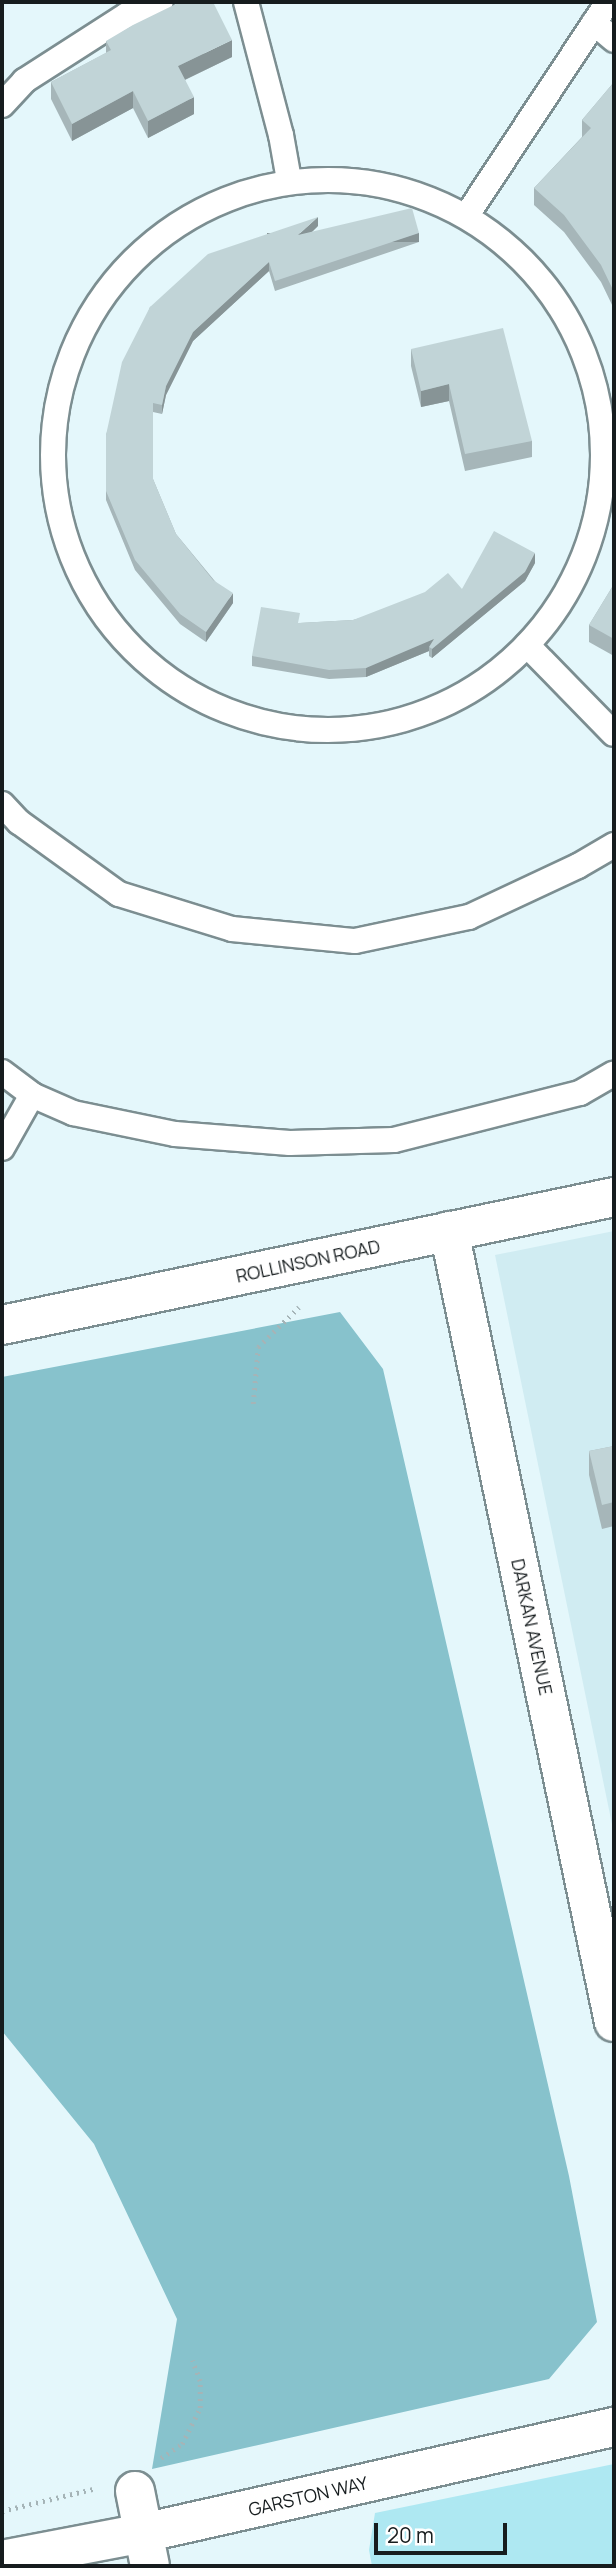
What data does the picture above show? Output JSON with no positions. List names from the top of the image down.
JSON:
{
  "streets": {
    "street": ["ROLLINSON ROAD", "DARKAN AVENUE", "GARSTON WAY"]
  },
  "crossings": [
    ["ROLLINSON ROAD", "DARKAN AVENUE"]
  ],
  "scale_bar": "20 m"
}
